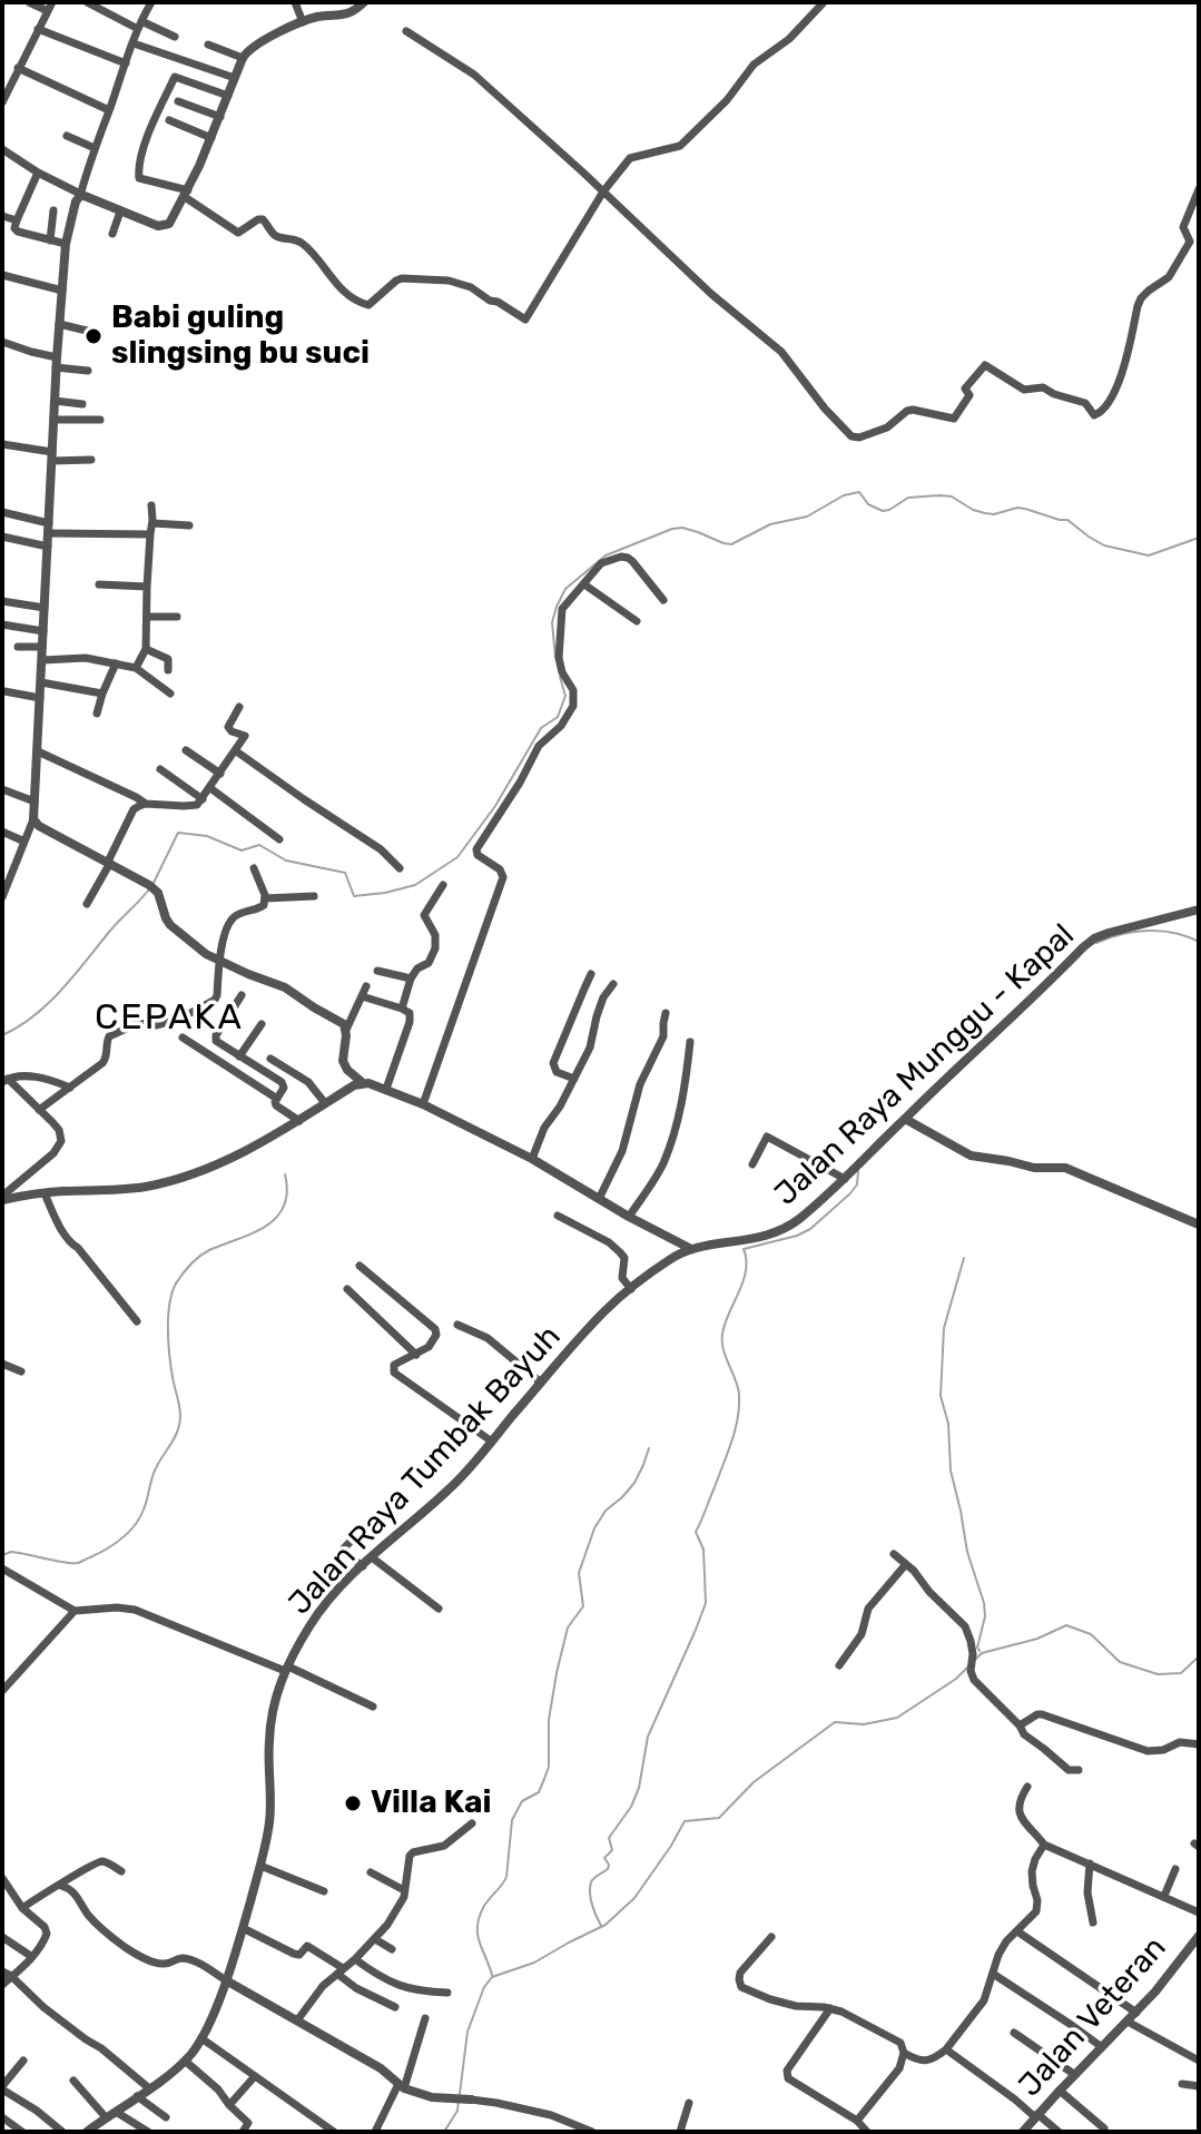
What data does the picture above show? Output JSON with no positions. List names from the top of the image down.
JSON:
{
  "streets": {
    "street": ["Jalan Raya Munggu - Kapal", "Jalan Raya Tumbak Bayuh", "Jalan Veteran"]
  },
  "crossings": [
    ["Jalan Raya Munggu - Kapal", "Jalan Raya Tumbak Bayuh"]
  ],
  "districts": ["CEPAKA"],
  "places": ["Babi guling slingsing bu suci", "Villa Kai"]
}
